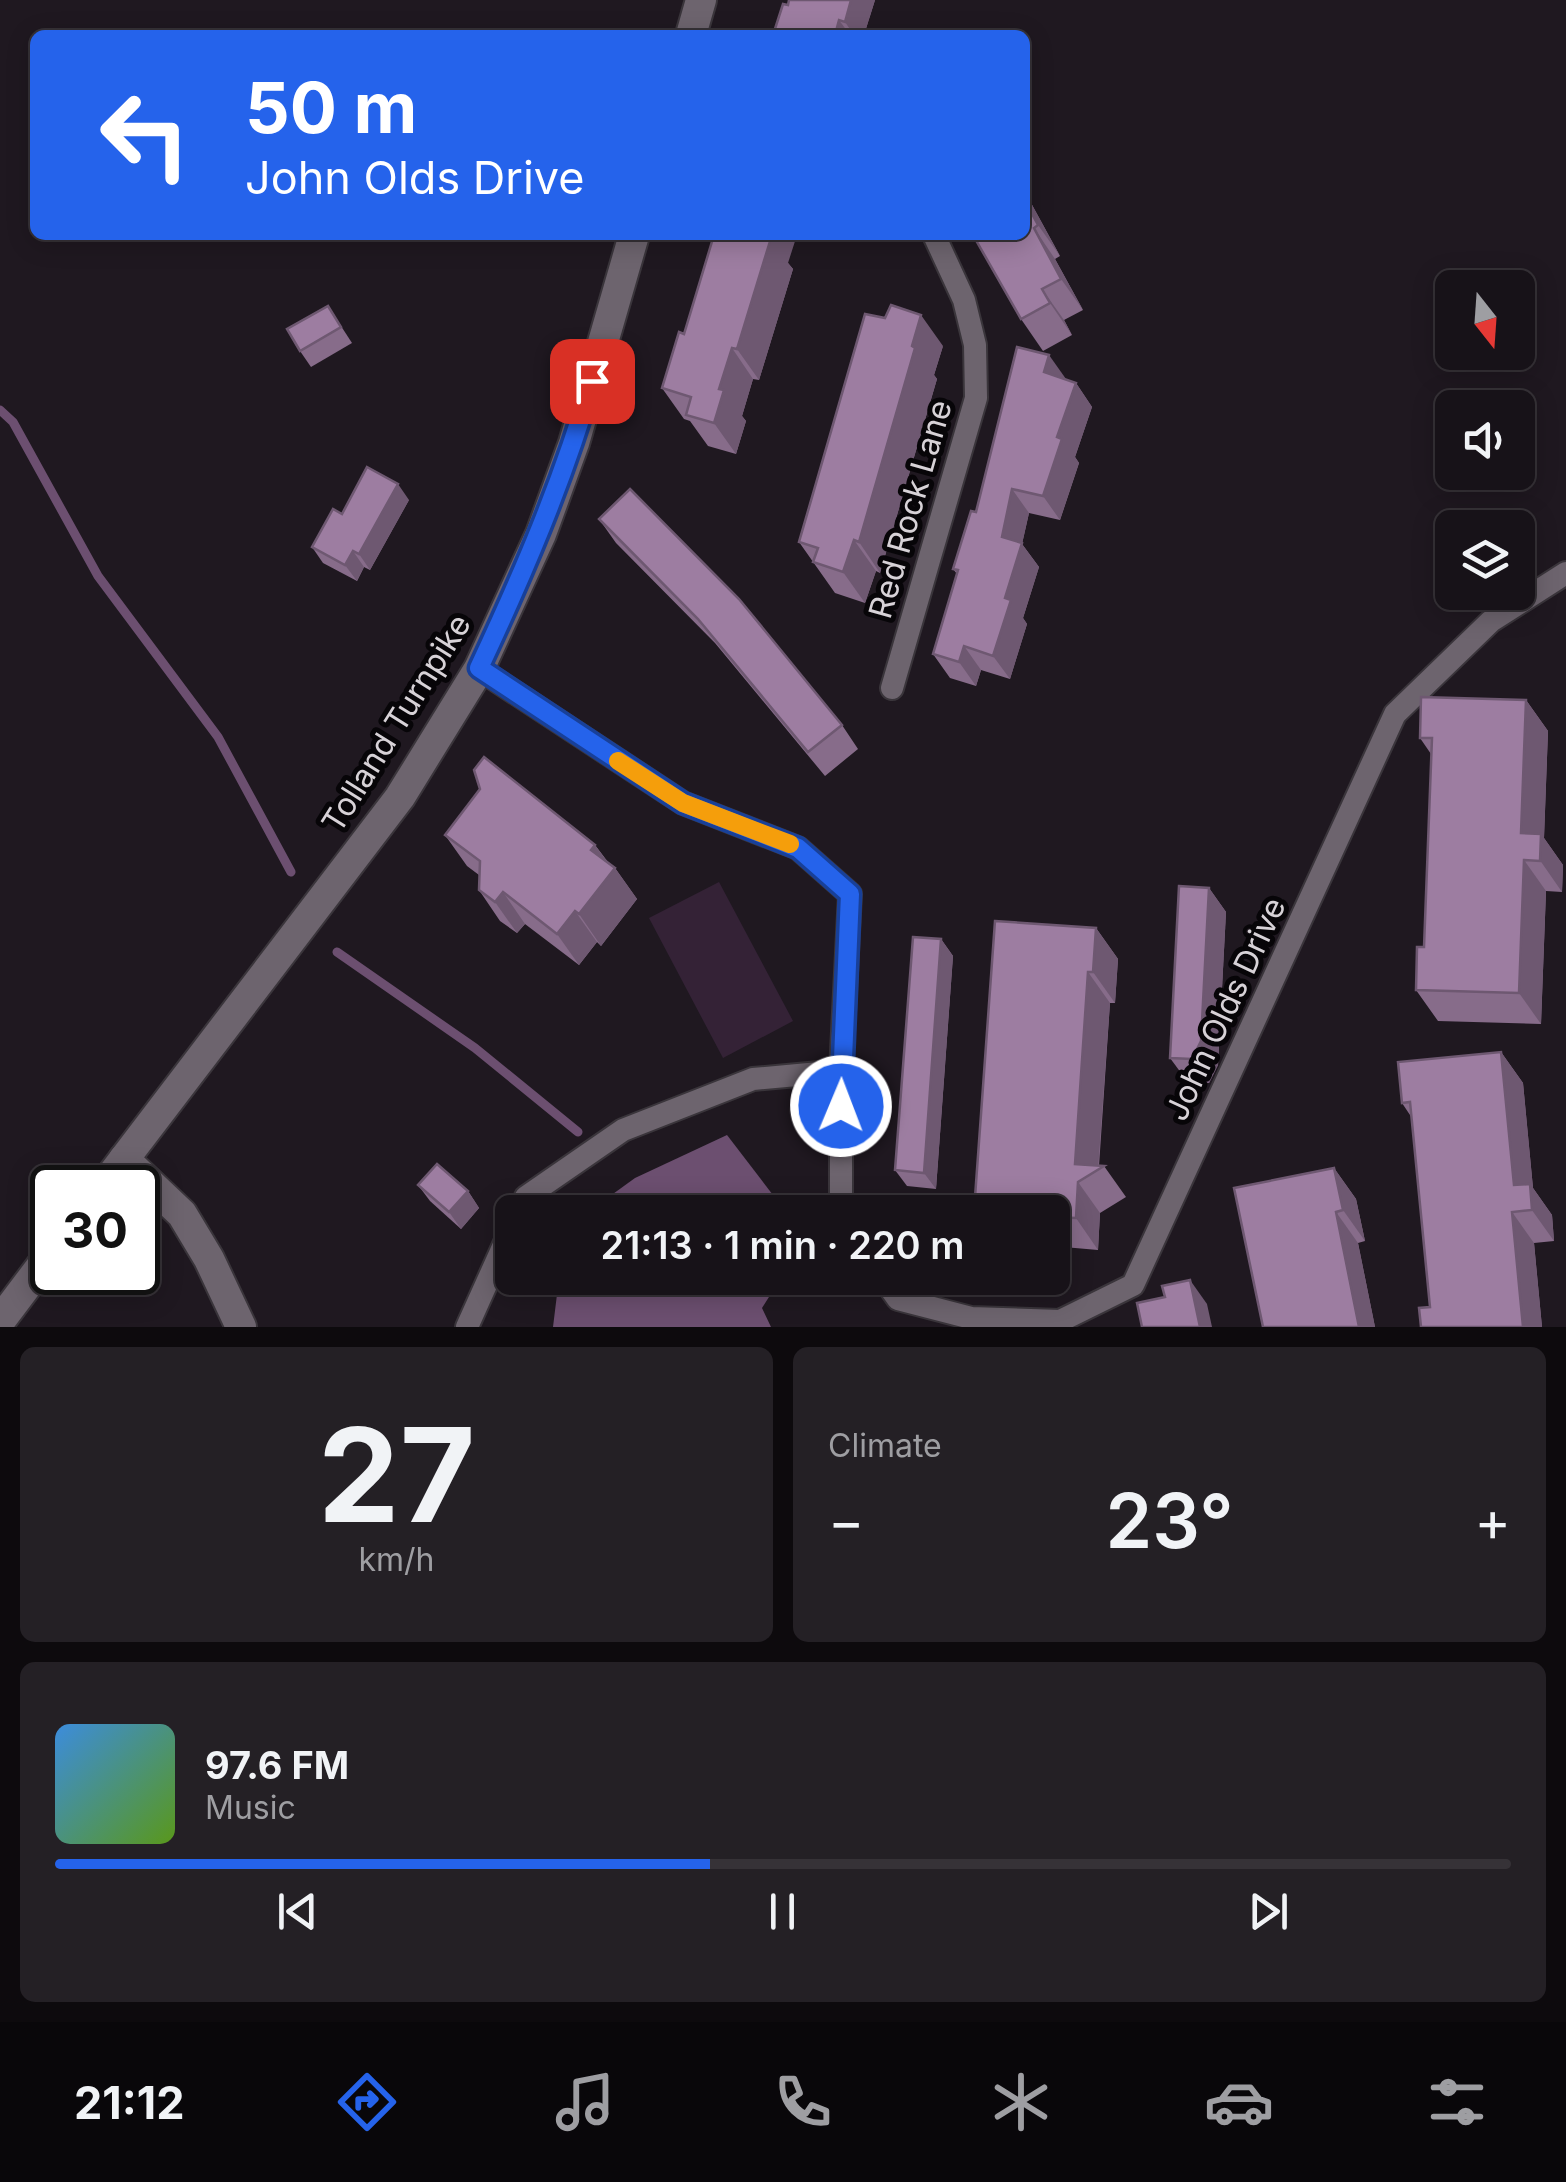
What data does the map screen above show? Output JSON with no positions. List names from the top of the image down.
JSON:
{
  "streets": {
    "street": ["Red Rock Lane", "Tolland Turnpike", "John Olds Drive"]
  },
  "north": "bottom",
  "page": {
    "turn": ["50 m", "John Olds Drive"],
    "limit": "30",
    "trip": "21:13 · 1 min · 220 m",
    "tile": [
      ["27", "km/h"],
      "Climate"
    ],
    "heat": ["−", "23°", "+"],
    "song": ["97.6 FM", "Music"],
    "tabs": "21:12"
  }
}
